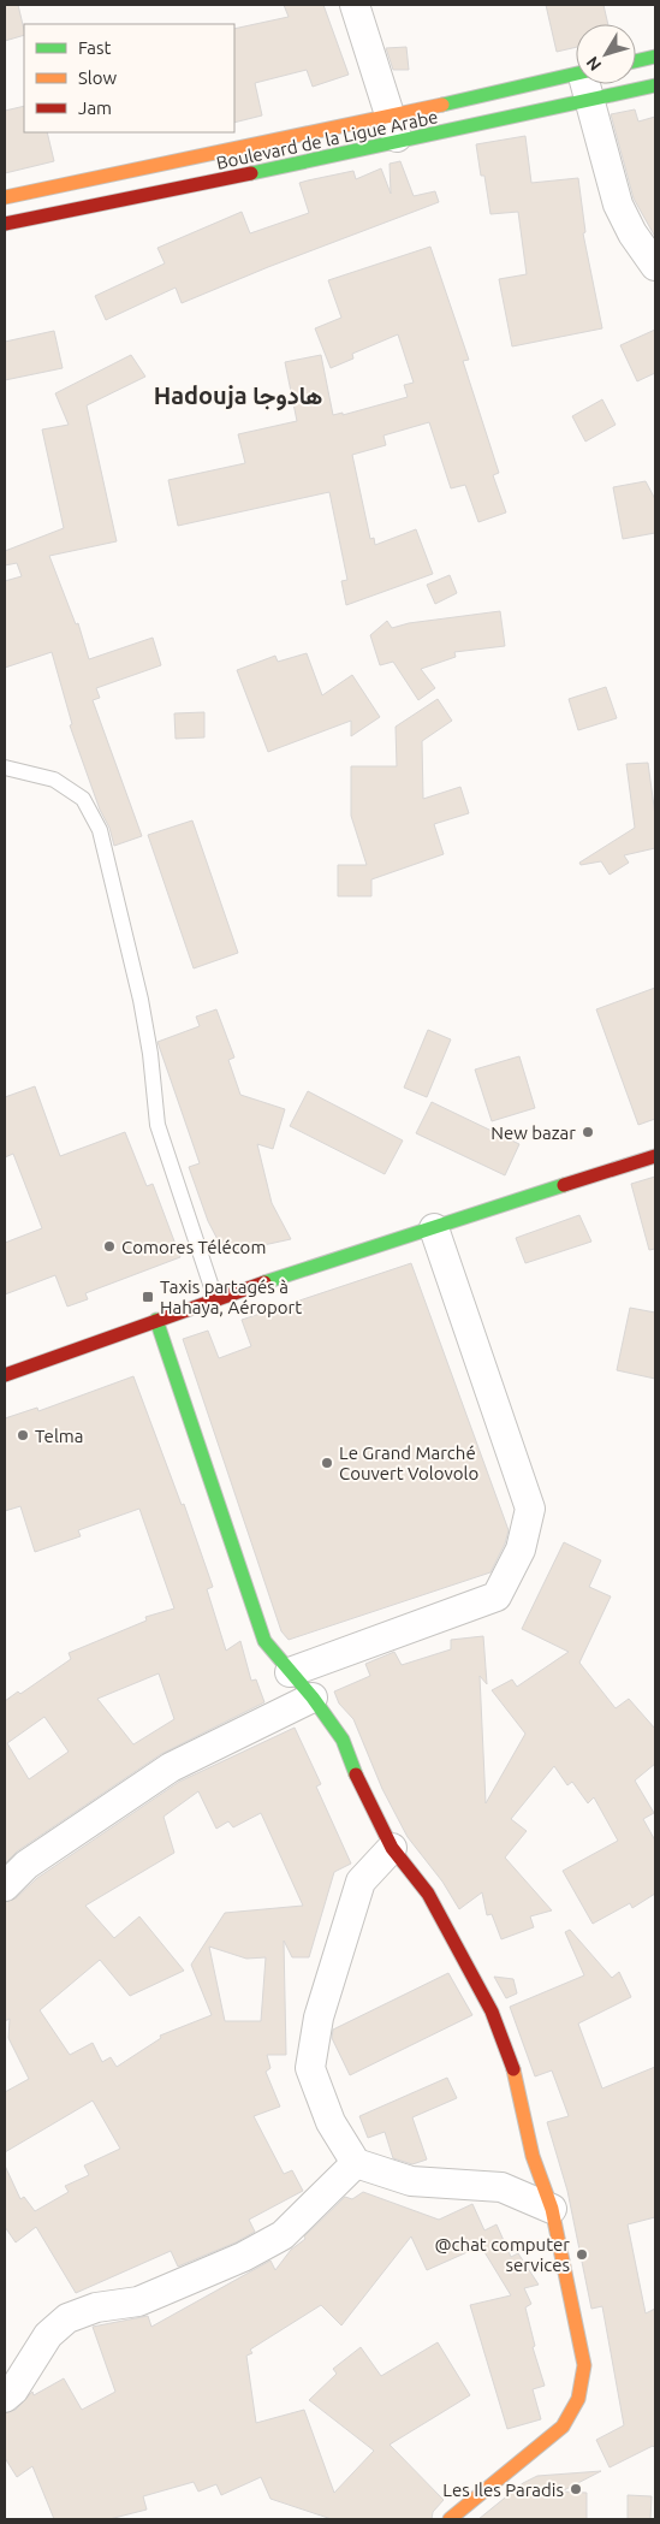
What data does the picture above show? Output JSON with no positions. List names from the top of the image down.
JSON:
{
  "streets": {
    "street": ["Boulevard de la Ligue Arabe"]
  },
  "districts": ["Hadouja هادوجا"],
  "places": {
    "other": [
      "New bazar",
      "Comores Télécom",
      "Telma",
      "Le Grand Marché Couvert Volovolo",
      "@chat computer services",
      "Les Iles Paradis"
    ],
    "transit": ["Taxis partagés à Hahaya, Aéroport"]
  },
  "legend": ["Fast", "Slow", "Jam"],
  "north": "bottom left"
}
